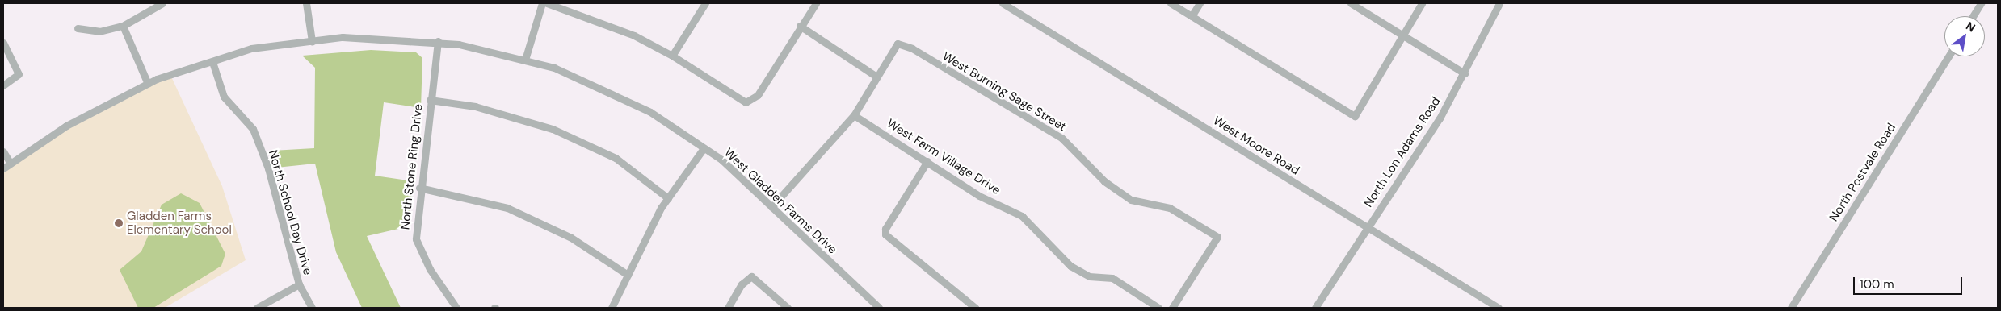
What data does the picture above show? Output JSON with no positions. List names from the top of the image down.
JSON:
{
  "streets": {
    "street": [
      "West Burning Sage Street",
      "West Moore Road",
      "North Lon Adams Road",
      "West Farm Village Drive",
      "North Stone Ring Drive",
      "North Postvale Road",
      "West Gladden Farms Drive",
      "North School Day Drive"
    ]
  },
  "crossings": [
    ["West Moore Road", "North Lon Adams Road"],
    ["North Stone Ring Drive", "West Gladden Farms Drive"],
    ["West Gladden Farms Drive", "North School Day Drive"]
  ],
  "places": ["Gladden Farms Elementary School"],
  "scale_bar": "100 m",
  "north": "top right"
}
